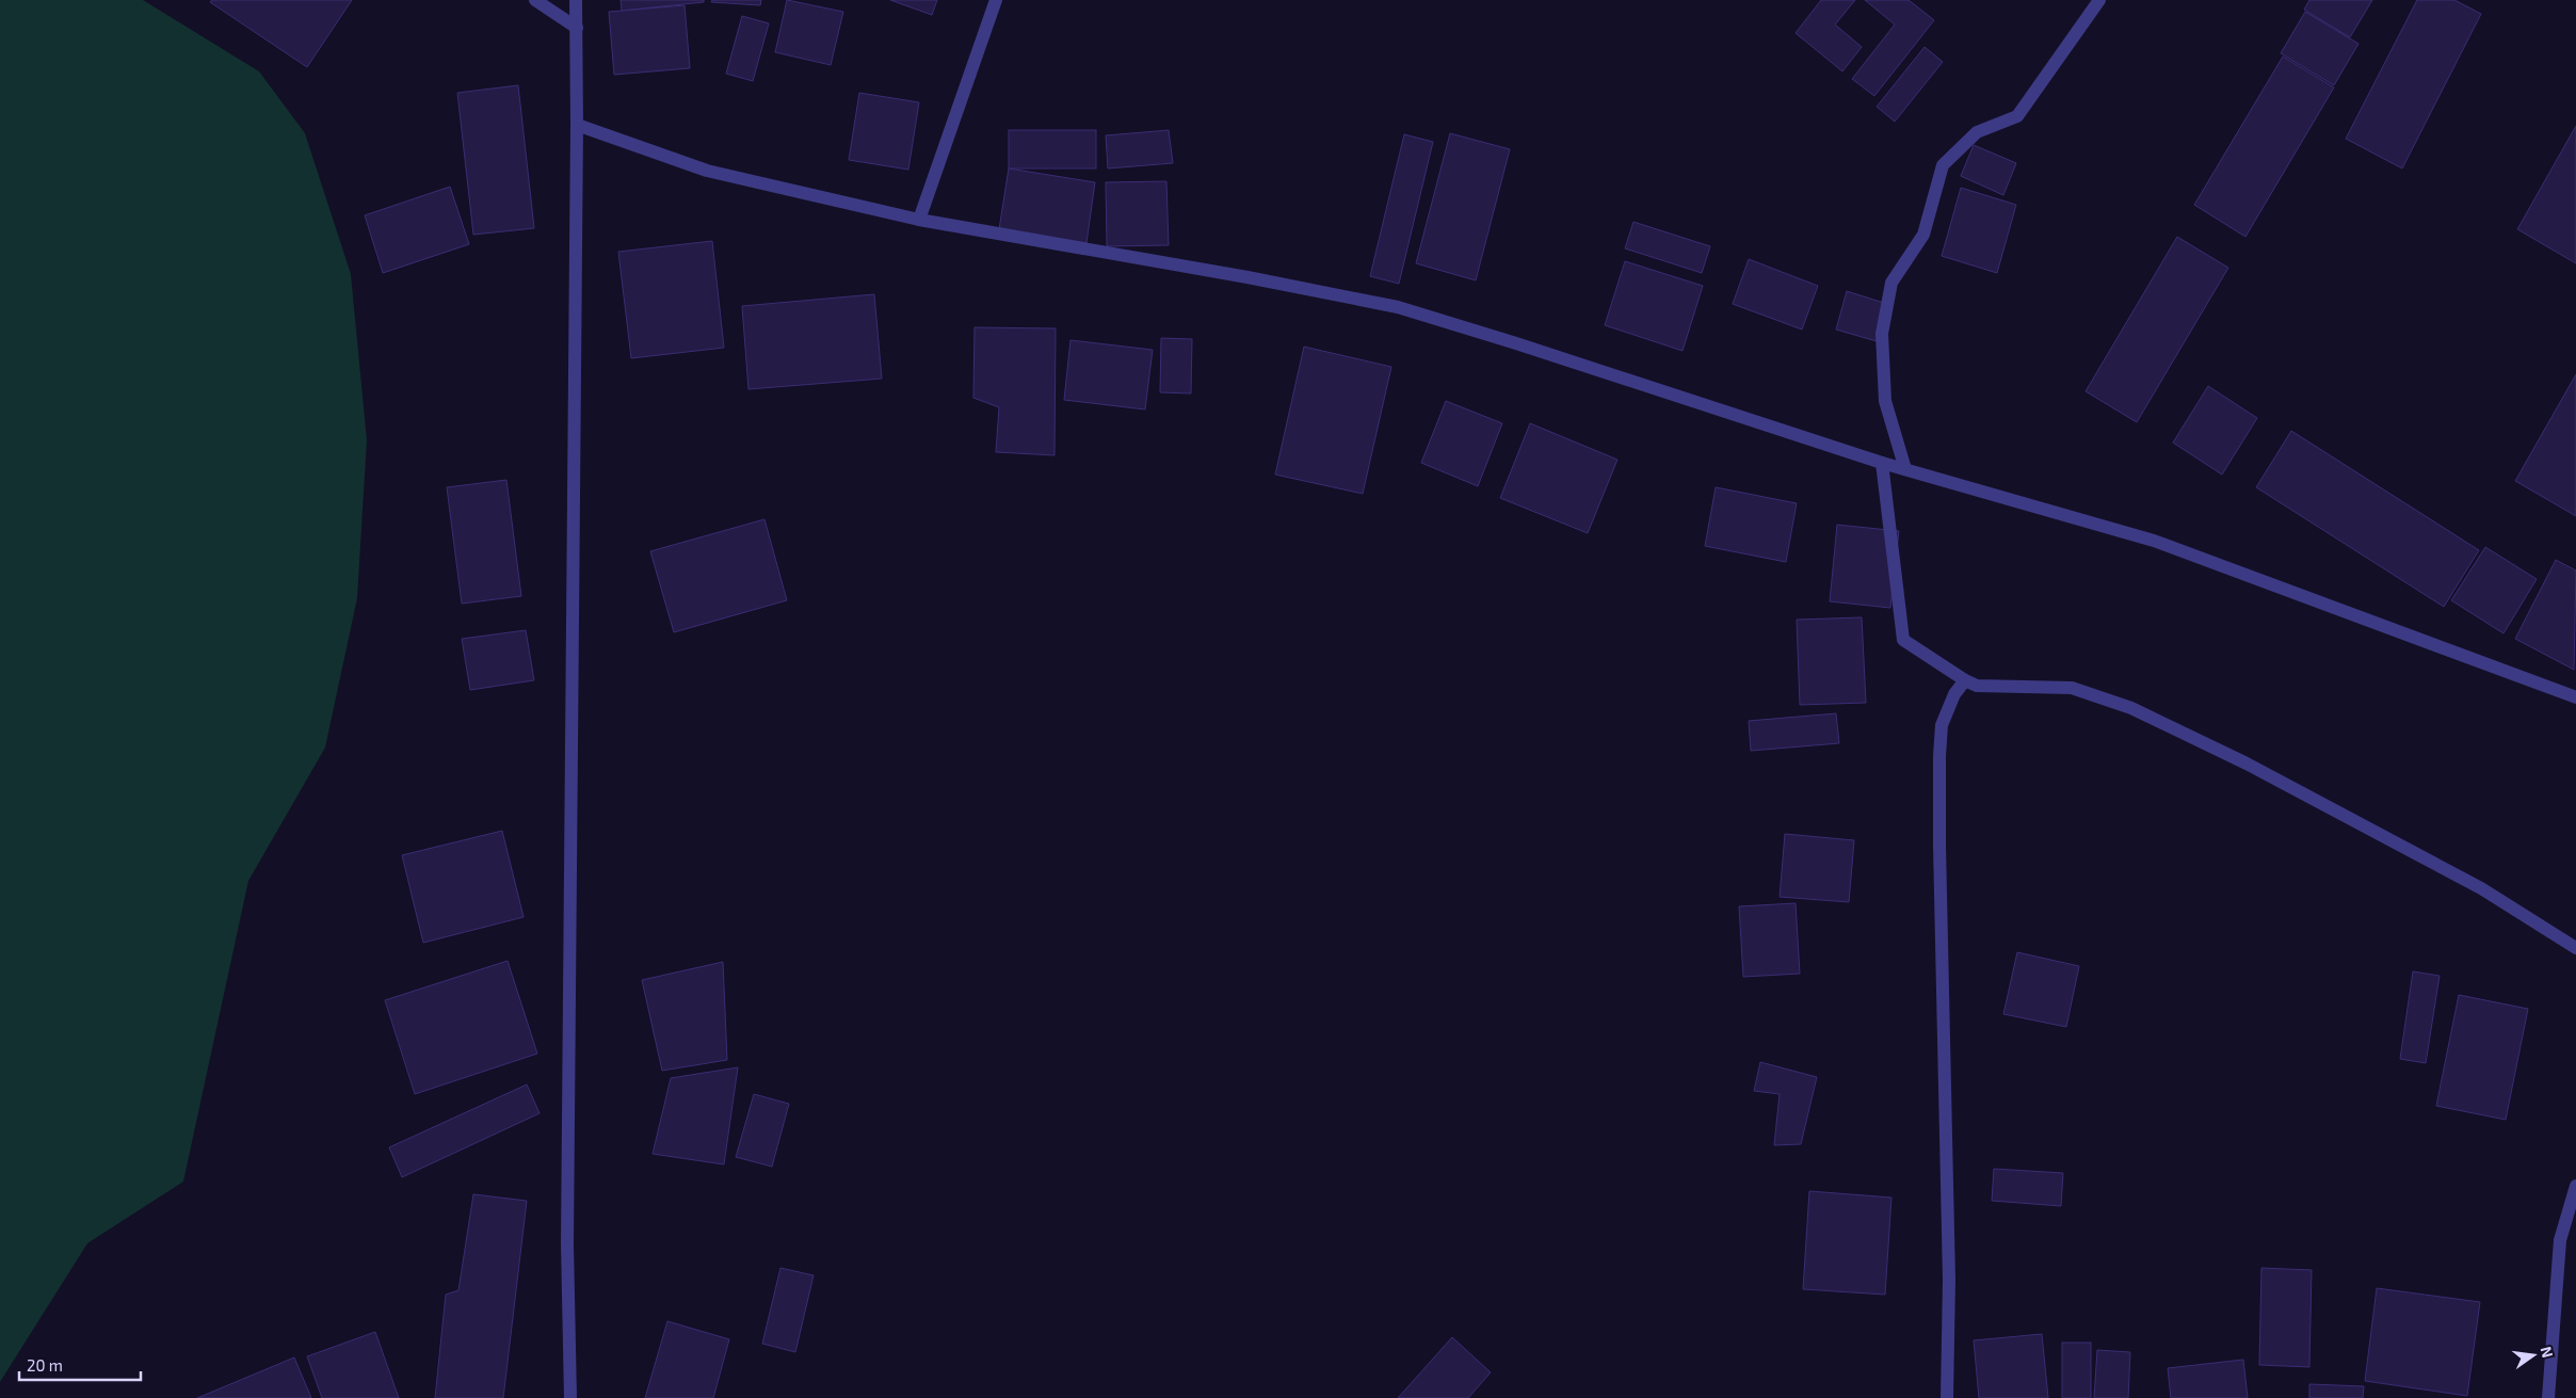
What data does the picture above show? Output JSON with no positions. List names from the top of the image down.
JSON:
{
  "scale_bar": "20 m",
  "north": "right"
}
